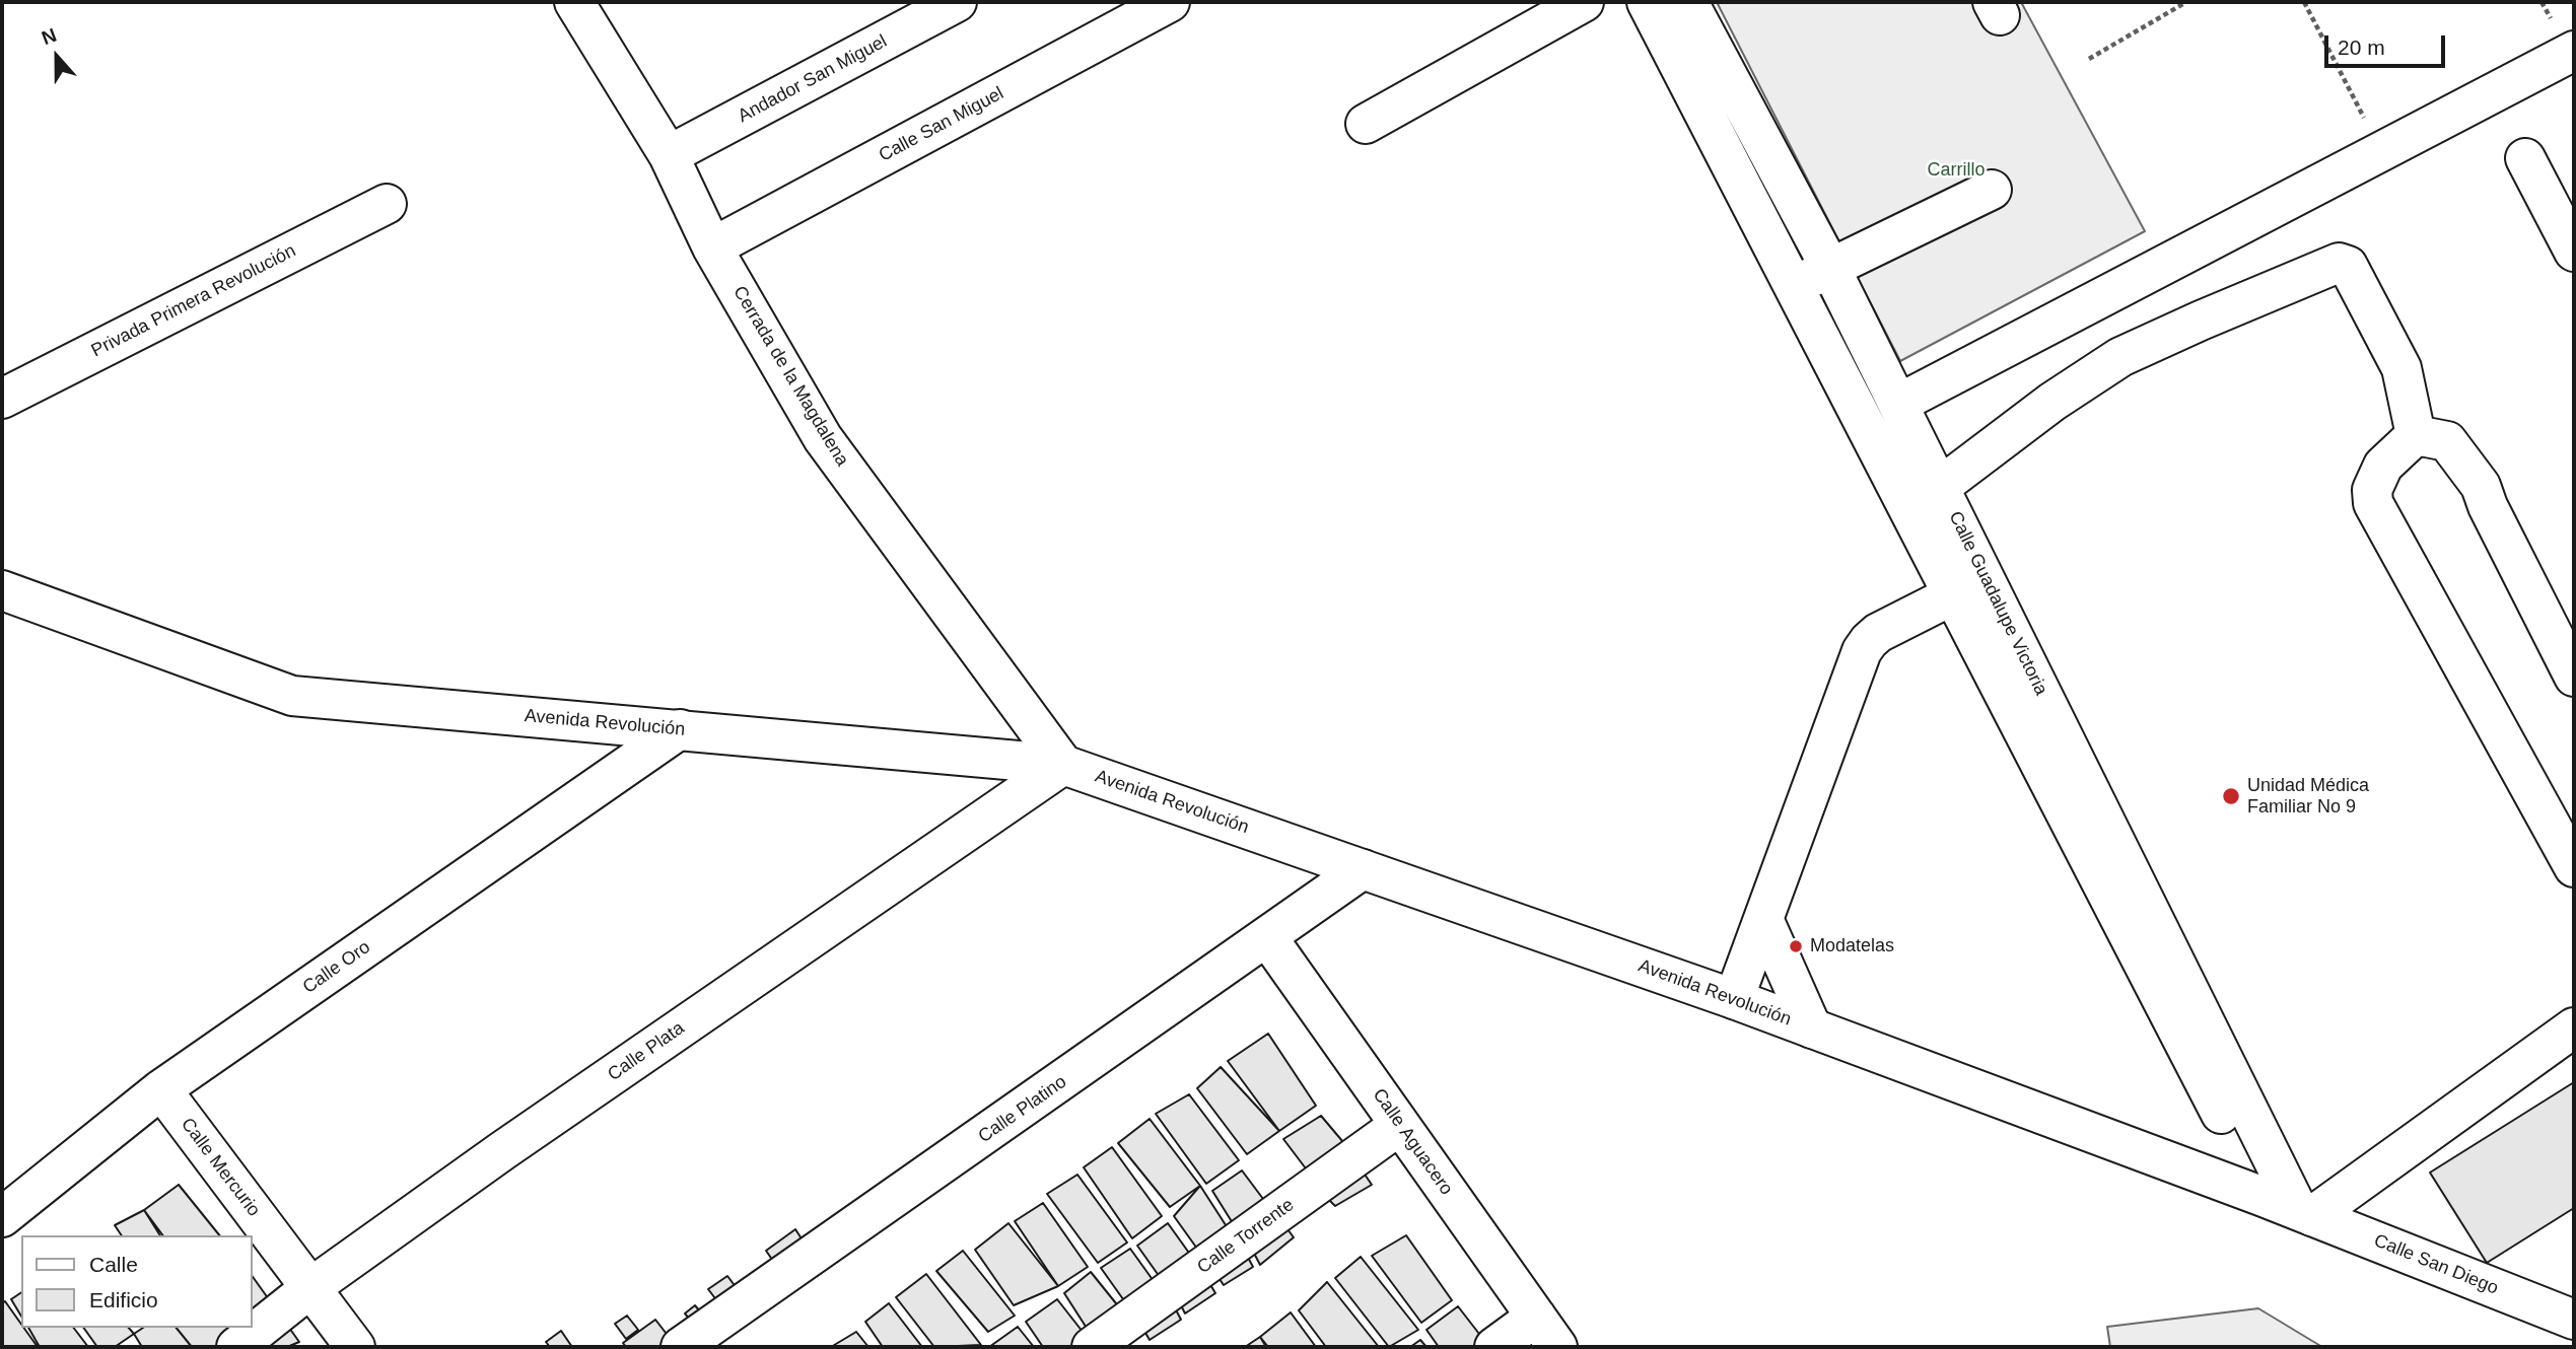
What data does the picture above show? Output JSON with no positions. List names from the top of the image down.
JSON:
{
  "streets": {
    "street": [
      "Andador San Miguel",
      "Calle San Miguel",
      "Privada Primera Revolución",
      "Cerrada de la Magdalena",
      "Calle Guadalupe Victoria",
      "Avenida Revolución",
      "Calle Oro",
      "Calle Plata",
      "Calle Platino",
      "Calle Aguacero",
      "Calle Mercurio",
      "Calle Torrente",
      "Calle San Diego"
    ]
  },
  "crossings": [
    ["Andador San Miguel", "Cerrada de la Magdalena"],
    ["Calle San Miguel", "Cerrada de la Magdalena"],
    ["Cerrada de la Magdalena", "Avenida Revolución"],
    ["Cerrada de la Magdalena", "Calle Plata"],
    ["Calle Guadalupe Victoria", "Avenida Revolución"],
    ["Calle Guadalupe Victoria", "Calle San Diego"],
    ["Avenida Revolución", "Calle Oro"],
    ["Avenida Revolución", "Calle Plata"],
    ["Avenida Revolución", "Calle Platino"],
    ["Avenida Revolución", "Calle San Diego"],
    ["Calle Oro", "Calle Mercurio"],
    ["Calle Plata", "Calle Mercurio"],
    ["Calle Platino", "Calle Aguacero"],
    ["Calle Aguacero", "Calle Torrente"]
  ],
  "parks": ["Carrillo"],
  "places": ["Unidad Médica Familiar No 9", "Modatelas"],
  "legend": ["Calle", "Edificio"],
  "scale_bar": "20 m",
  "north": "top"
}
